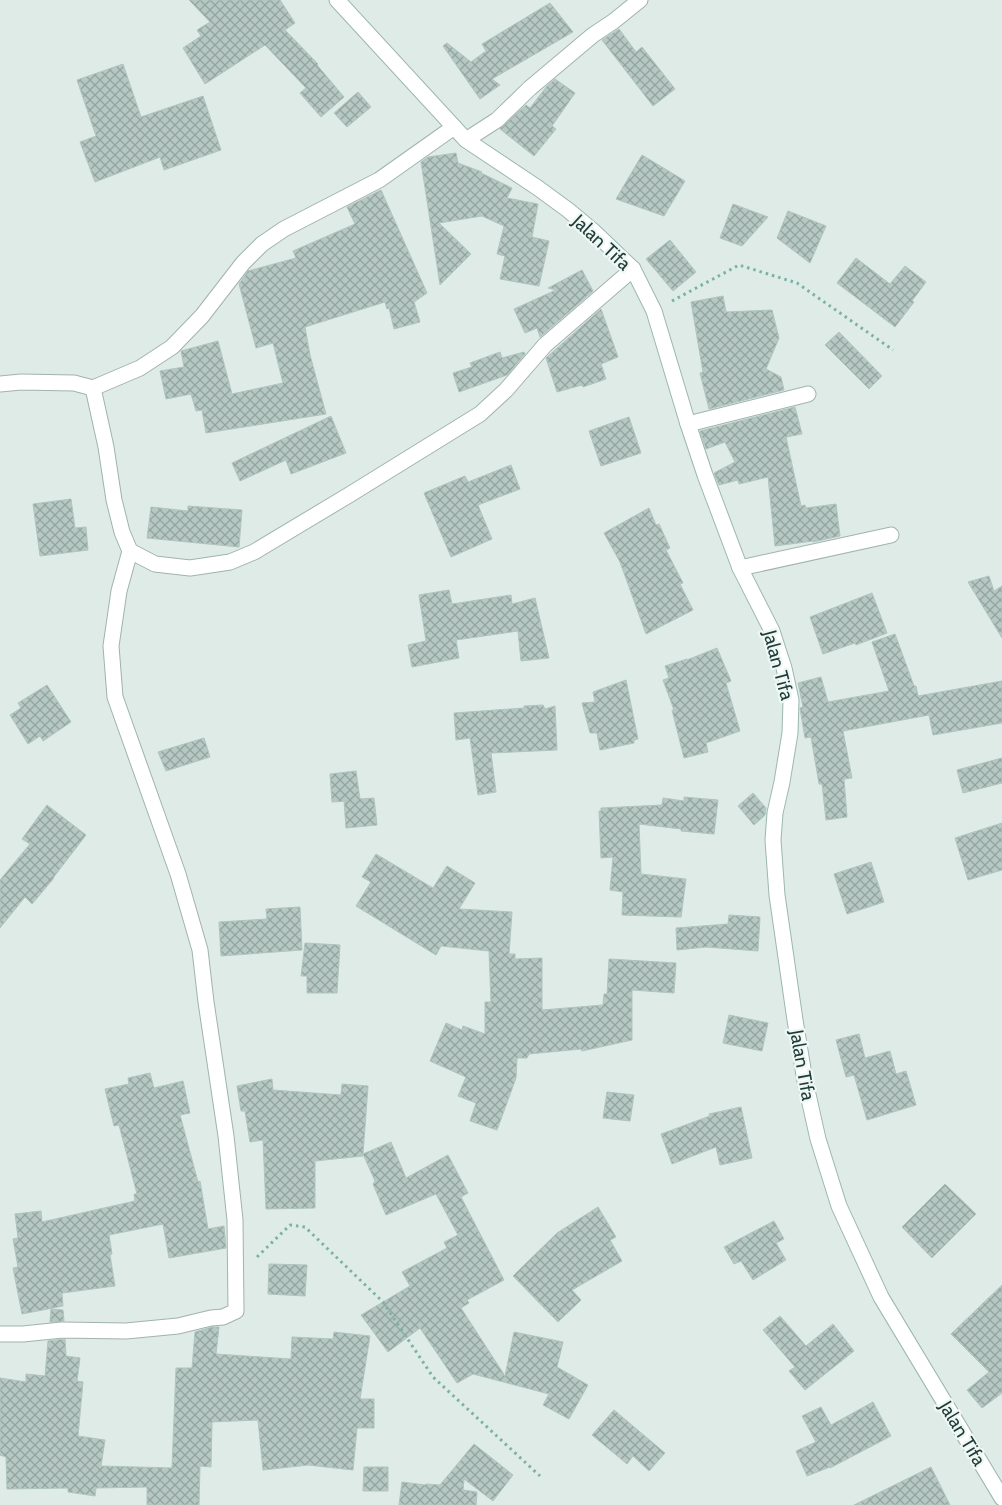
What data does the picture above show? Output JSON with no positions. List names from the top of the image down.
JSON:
{
  "streets": {
    "street": ["Jalan Tifa"]
  }
}
